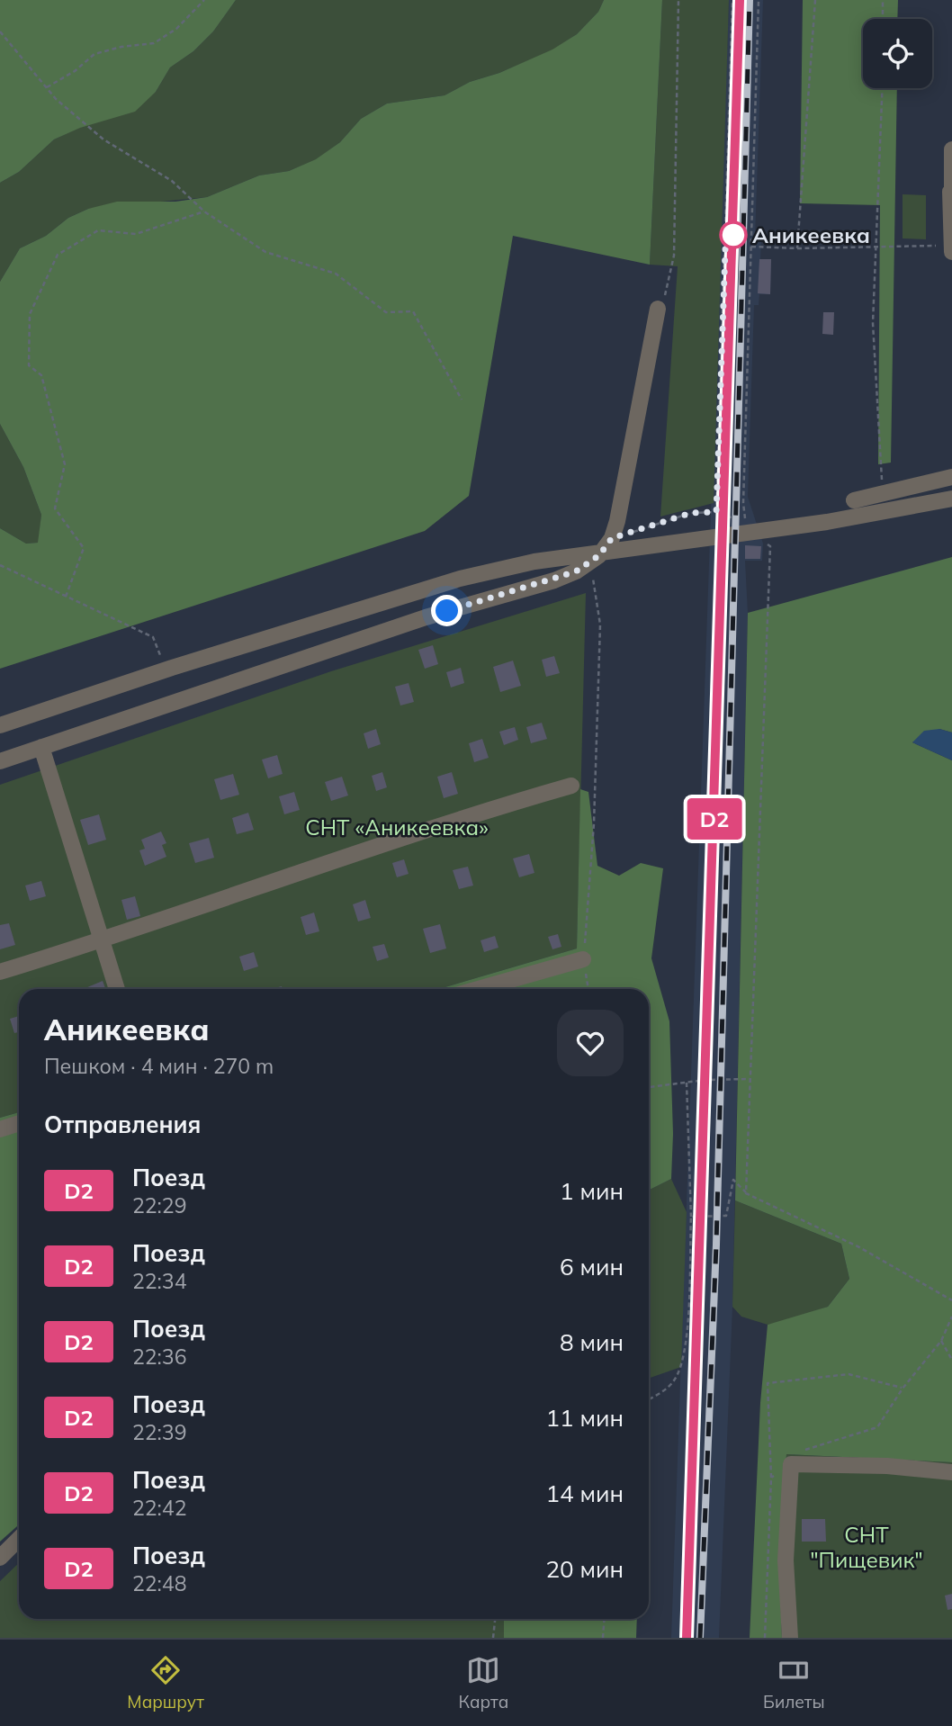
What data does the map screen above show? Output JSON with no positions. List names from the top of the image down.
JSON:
{
  "parks": ["СНТ «Аникеевка»", "СНТ \"Пищевик\""],
  "places": ["Аникеевка"],
  "page": {
    "on_map": "D2",
    "heading": [
      ["Аникеевка", "Пешком · 4 мин · 270 m"],
      "Отправления"
    ],
    "list": [
      {
        "mark": "D2",
        "name": "Поезд",
        "note": "22:29",
        "value": "1 мин"
      },
      {
        "mark": "D2",
        "name": "Поезд",
        "note": "22:34",
        "value": "6 мин"
      },
      {
        "mark": "D2",
        "name": "Поезд",
        "note": "22:36",
        "value": "8 мин"
      },
      {
        "mark": "D2",
        "name": "Поезд",
        "note": "22:39",
        "value": "11 мин"
      },
      {
        "mark": "D2",
        "name": "Поезд",
        "note": "22:42",
        "value": "14 мин"
      },
      {
        "mark": "D2",
        "name": "Поезд",
        "note": "22:48",
        "value": "20 мин"
      }
    ],
    "tabs": ["Маршрут", "Карта", "Билеты"]
  }
}
